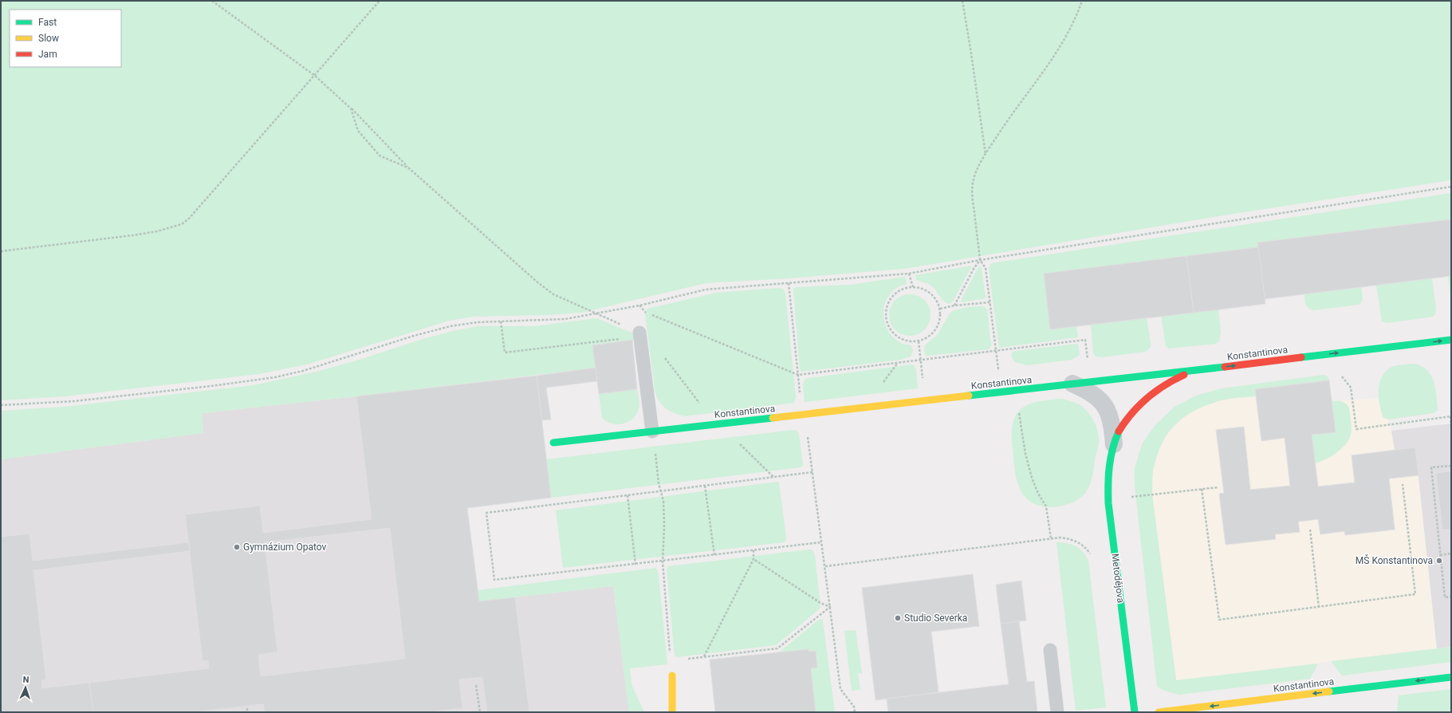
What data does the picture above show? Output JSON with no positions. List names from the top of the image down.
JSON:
{
  "streets": {
    "street": ["Konstantinova", "Metodějova"]
  },
  "crossings": [
    ["Konstantinova", "Metodějova"]
  ],
  "places": ["Gymnázium Opatov", "MŠ Konstantinova", "Studio Severka"],
  "legend": ["Fast", "Slow", "Jam"],
  "north": "top"
}
